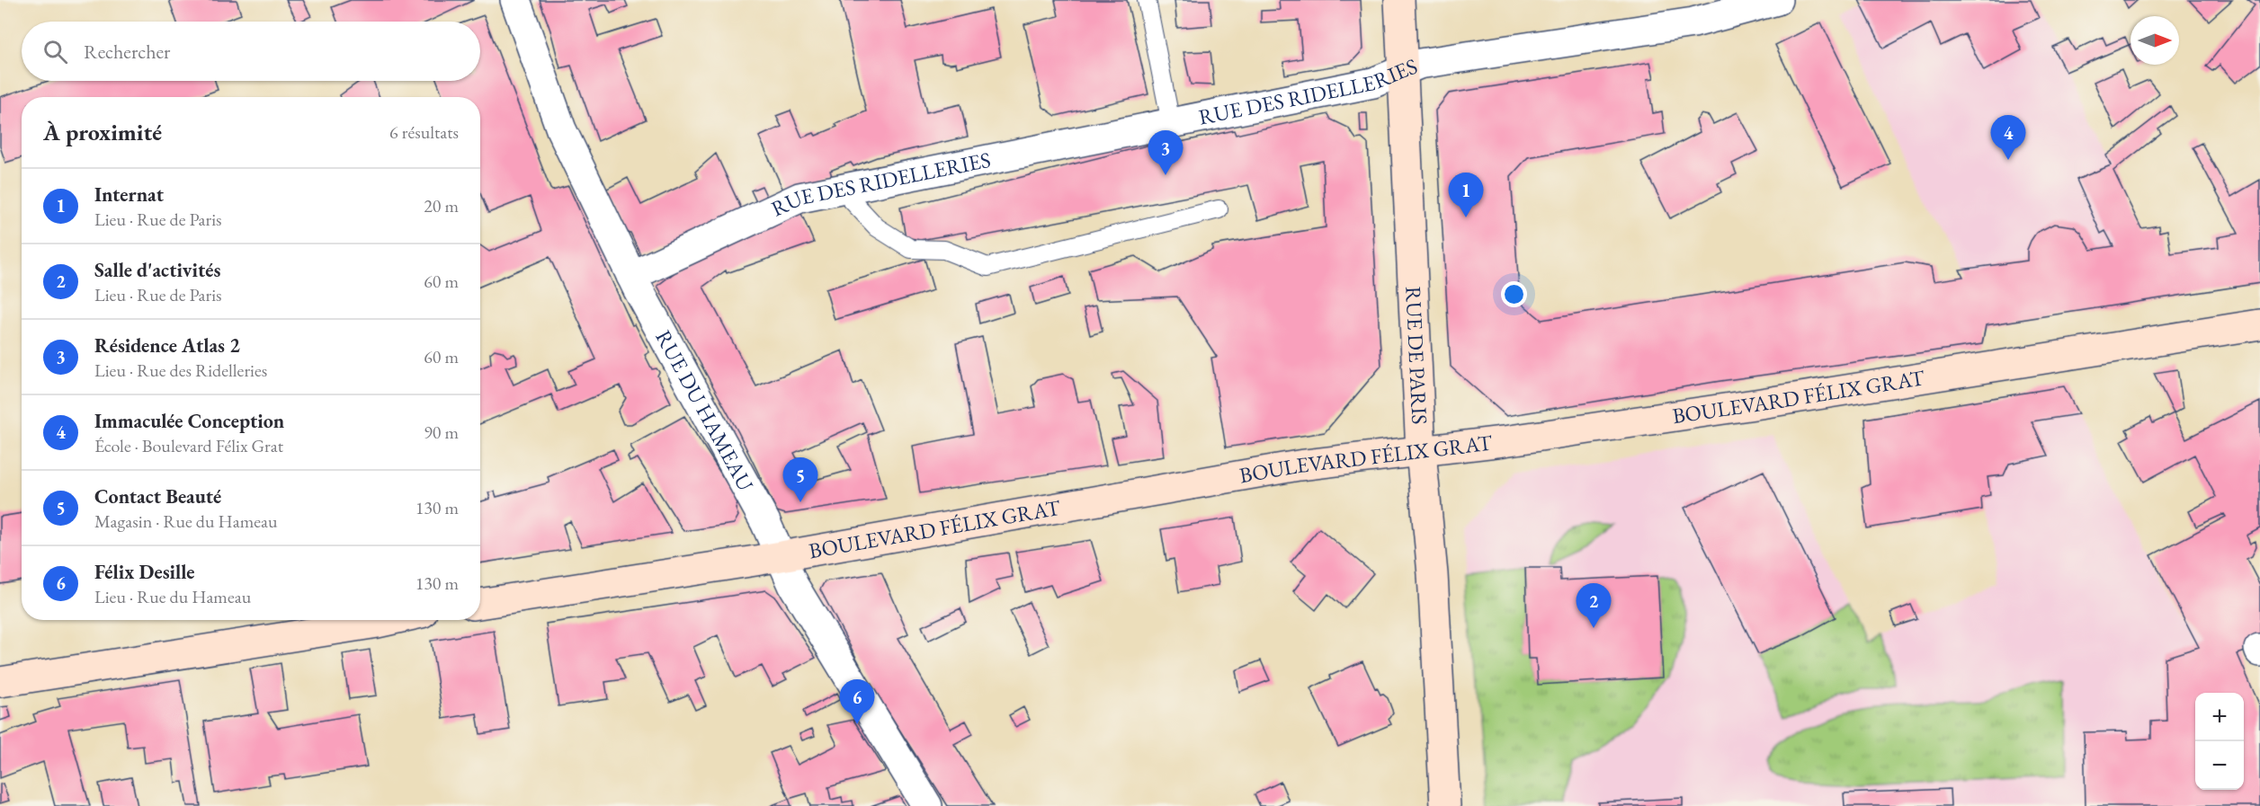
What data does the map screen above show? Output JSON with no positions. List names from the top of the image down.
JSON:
{
  "streets": {
    "main road": ["RUE DE PARIS", "BOULEVARD FÉLIX GRAT"],
    "street": ["RUE DES RIDELLERIES", "RUE DU HAMEAU"]
  },
  "crossings": [
    ["RUE DES RIDELLERIES", "RUE DE PARIS"],
    ["RUE DES RIDELLERIES", "RUE DU HAMEAU"],
    ["RUE DE PARIS", "BOULEVARD FÉLIX GRAT"],
    ["BOULEVARD FÉLIX GRAT", "RUE DU HAMEAU"]
  ],
  "north": "right",
  "page": {
    "search": "Rechercher",
    "heading": ["À proximité", "6 résultats"],
    "pins": [
      "4",
      "3",
      "1",
      "5",
      "2",
      "6"
    ],
    "list": [
      {
        "mark": "1",
        "name": "Internat",
        "note": "Lieu · Rue de Paris",
        "value": "20 m"
      },
      {
        "mark": "2",
        "name": "Salle d'activités",
        "note": "Lieu · Rue de Paris",
        "value": "60 m"
      },
      {
        "mark": "3",
        "name": "Résidence Atlas 2",
        "note": "Lieu · Rue des Ridelleries",
        "value": "60 m"
      },
      {
        "mark": "4",
        "name": "Immaculée Conception",
        "note": "École · Boulevard Félix Grat",
        "value": "90 m"
      },
      {
        "mark": "5",
        "name": "Contact Beauté",
        "note": "Magasin · Rue du Hameau",
        "value": "130 m"
      },
      {
        "mark": "6",
        "name": "Félix Desille",
        "note": "Lieu · Rue du Hameau",
        "value": "130 m"
      }
    ],
    "map_buttons": ["+", "−"]
  }
}
